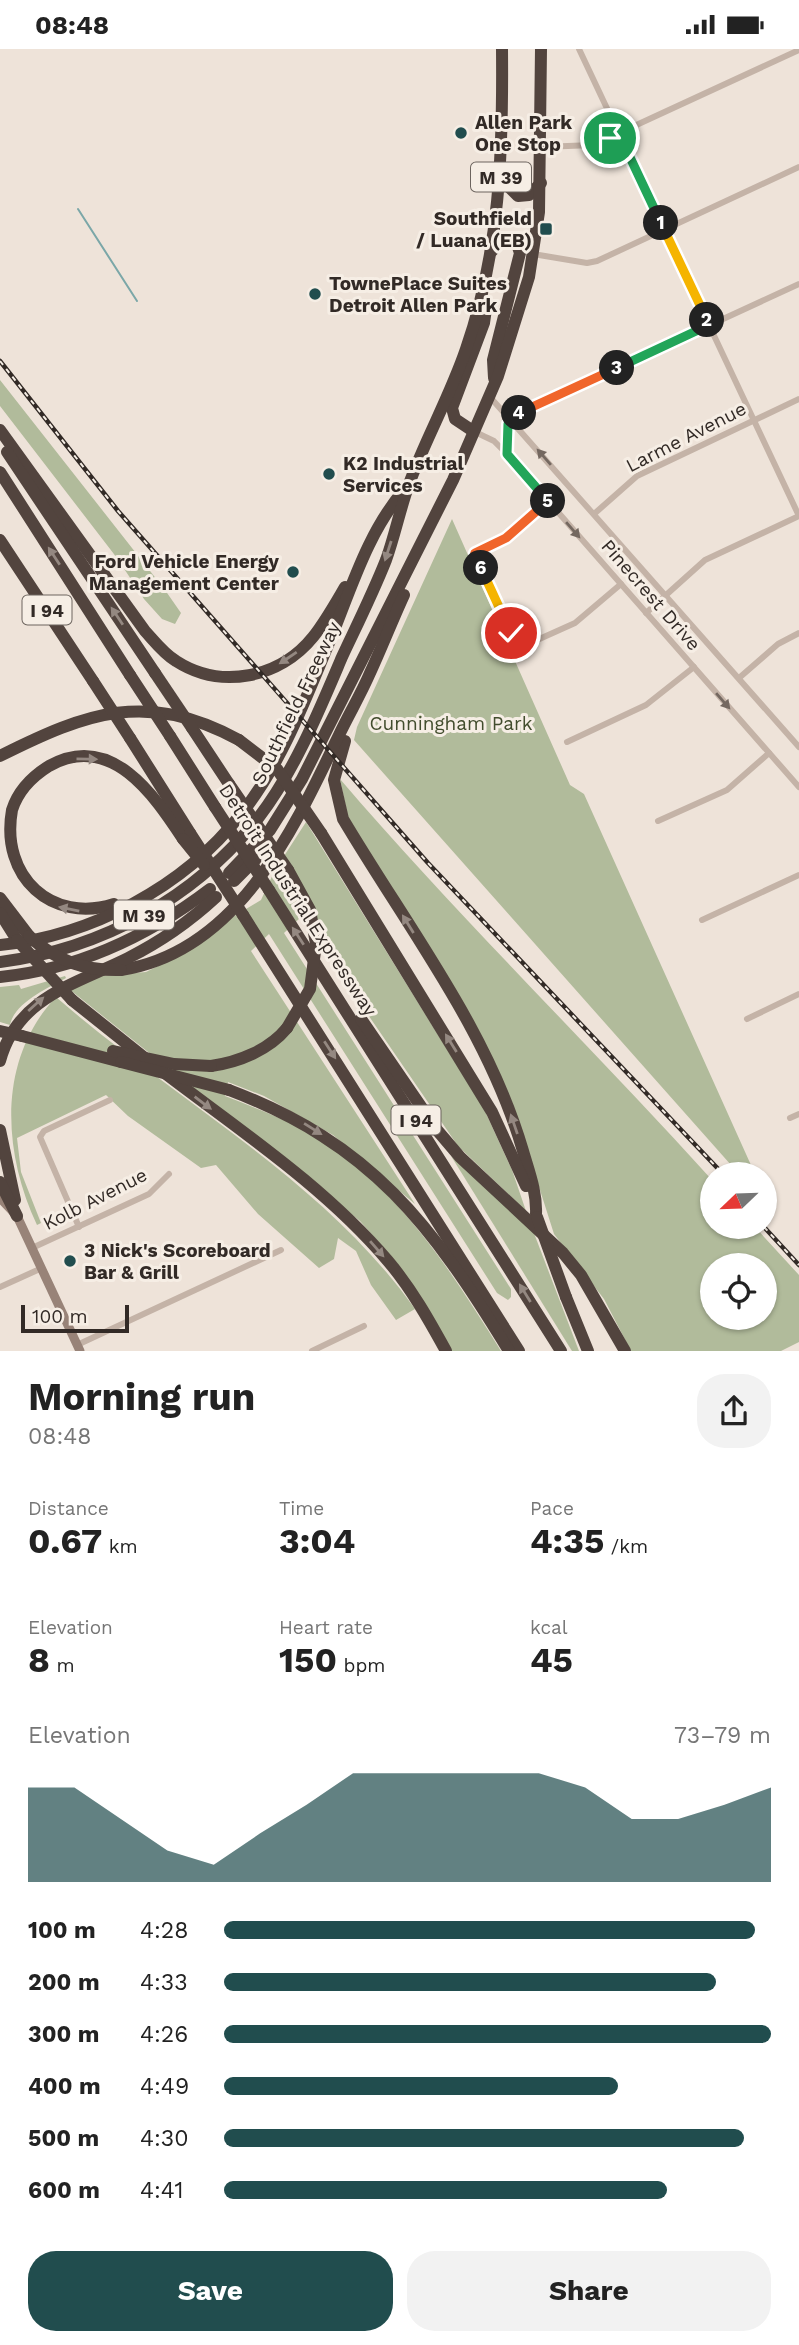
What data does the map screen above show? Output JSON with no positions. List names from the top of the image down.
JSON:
{
  "streets": {
    "highway": [
      "M 39",
      "I 94",
      "Southfield Freeway",
      "Detroit Industrial Expressway"
    ],
    "street": ["Larme Avenue", "Pinecrest Drive", "Kolb Avenue"]
  },
  "crossings": [
    ["M 39", "Pinecrest Drive"],
    ["M 39", "I 94"],
    ["M 39", "Southfield Freeway"],
    ["Larme Avenue", "Pinecrest Drive"],
    ["I 94", "Southfield Freeway"]
  ],
  "parks": ["Cunningham Park"],
  "places": {
    "other": [
      "Allen Park One Stop",
      "TownePlace Suites Detroit Allen Park",
      "K2 Industrial Services",
      "Ford Vehicle Energy Management Center",
      "3 Nick's Scoreboard Bar & Grill"
    ],
    "transit": ["Southfield / Luana (EB)"]
  },
  "scale_bar": "100 m",
  "north": "bottom left",
  "page": {
    "status": "08:48",
    "pins": [
      "1",
      "2",
      "3",
      "4",
      "5",
      "6"
    ],
    "scale": "100 m",
    "heading": ["Morning run", "08:48"],
    "stats": [
      ["Distance", "0.67 km"],
      ["Time", "3:04"],
      ["Pace", "4:35 /km"],
      ["Elevation", "8 m"],
      ["Heart rate", "150 bpm"],
      ["kcal", "45"]
    ],
    "chart": ["Elevation", "73–79 m"],
    "list": [
      {
        "name": "100 m",
        "note": "4:28"
      },
      {
        "name": "200 m",
        "note": "4:33"
      },
      {
        "name": "300 m",
        "note": "4:26"
      },
      {
        "name": "400 m",
        "note": "4:49"
      },
      {
        "name": "500 m",
        "note": "4:30"
      },
      {
        "name": "600 m",
        "note": "4:41"
      }
    ],
    "buttons": ["Save", "Share"]
  }
}
